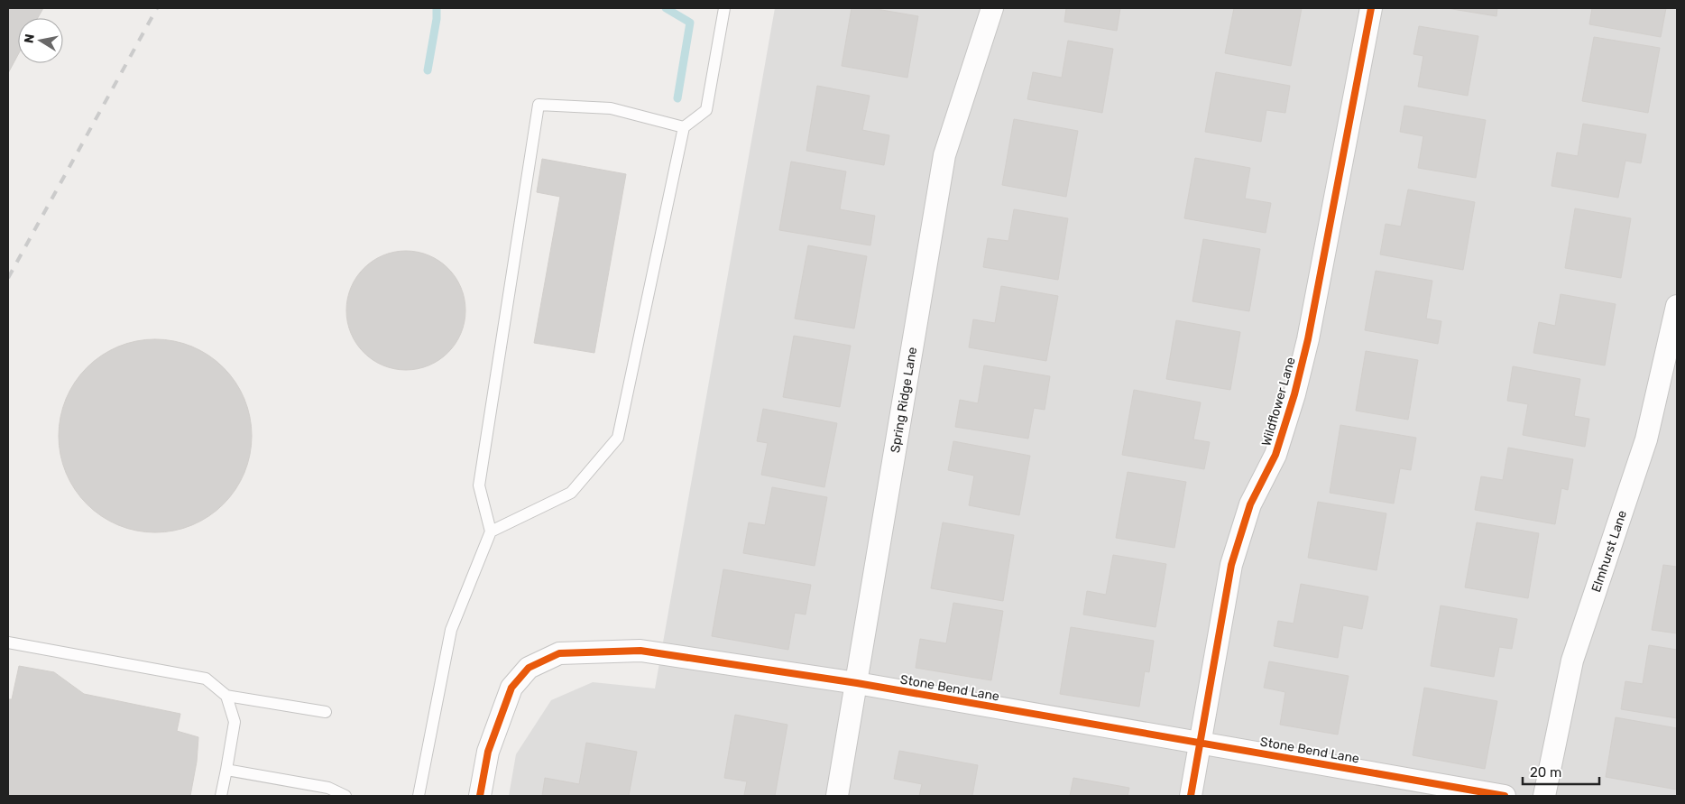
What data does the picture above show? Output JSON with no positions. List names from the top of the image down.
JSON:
{
  "streets": {
    "street": [
      "Spring Ridge Lane",
      "Wildflower Lane",
      "Elmhurst Lane",
      "Stone Bend Lane"
    ]
  },
  "crossings": [
    ["Spring Ridge Lane", "Stone Bend Lane"],
    ["Wildflower Lane", "Stone Bend Lane"]
  ],
  "scale_bar": "20 m",
  "north": "left"
}
